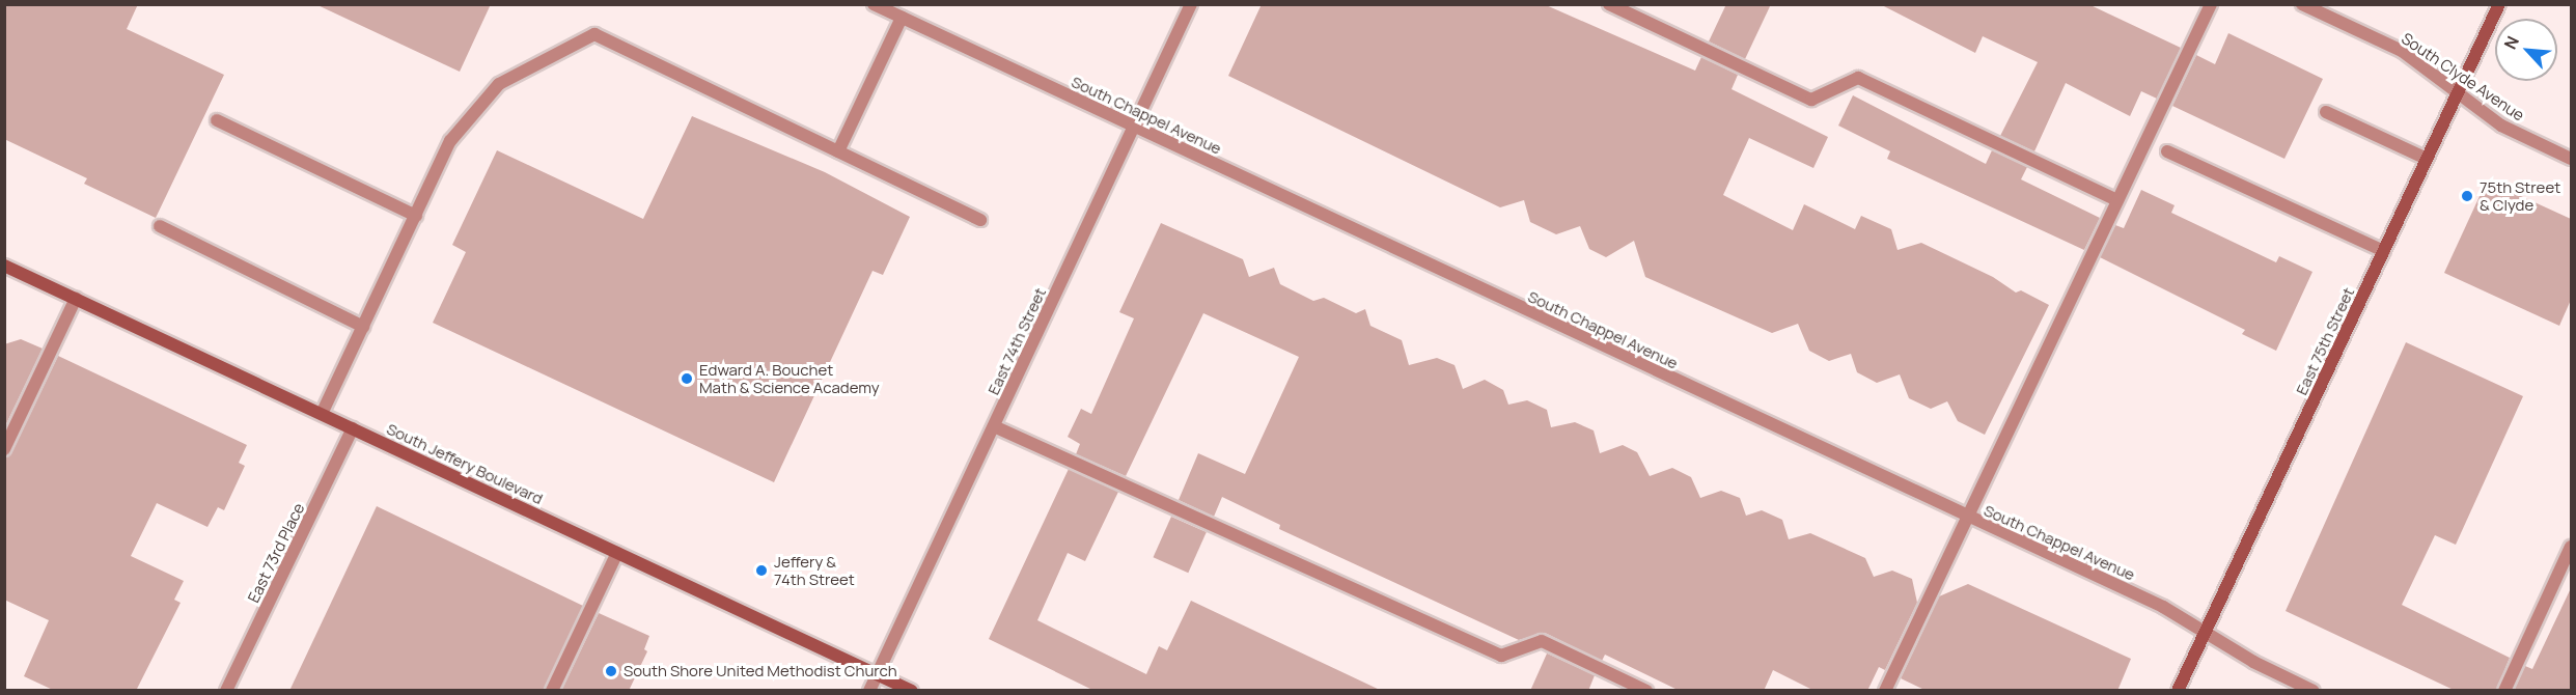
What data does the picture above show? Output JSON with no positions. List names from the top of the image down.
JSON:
{
  "streets": {
    "street": [
      "South Clyde Avenue",
      "South Chappel Avenue",
      "East 74th Street",
      "East 75th Street",
      "South Jeffery Boulevard",
      "East 73rd Place"
    ]
  },
  "crossings": [
    ["South Clyde Avenue", "East 75th Street"],
    ["South Chappel Avenue", "East 74th Street"],
    ["South Chappel Avenue", "East 75th Street"],
    ["East 74th Street", "South Jeffery Boulevard"],
    ["South Jeffery Boulevard", "East 73rd Place"]
  ],
  "places": [
    "75th Street & Clyde",
    "Edward A. Bouchet Math & Science Academy",
    "Jeffery & 74th Street",
    "South Shore United Methodist Church"
  ],
  "north": "top left"
}
